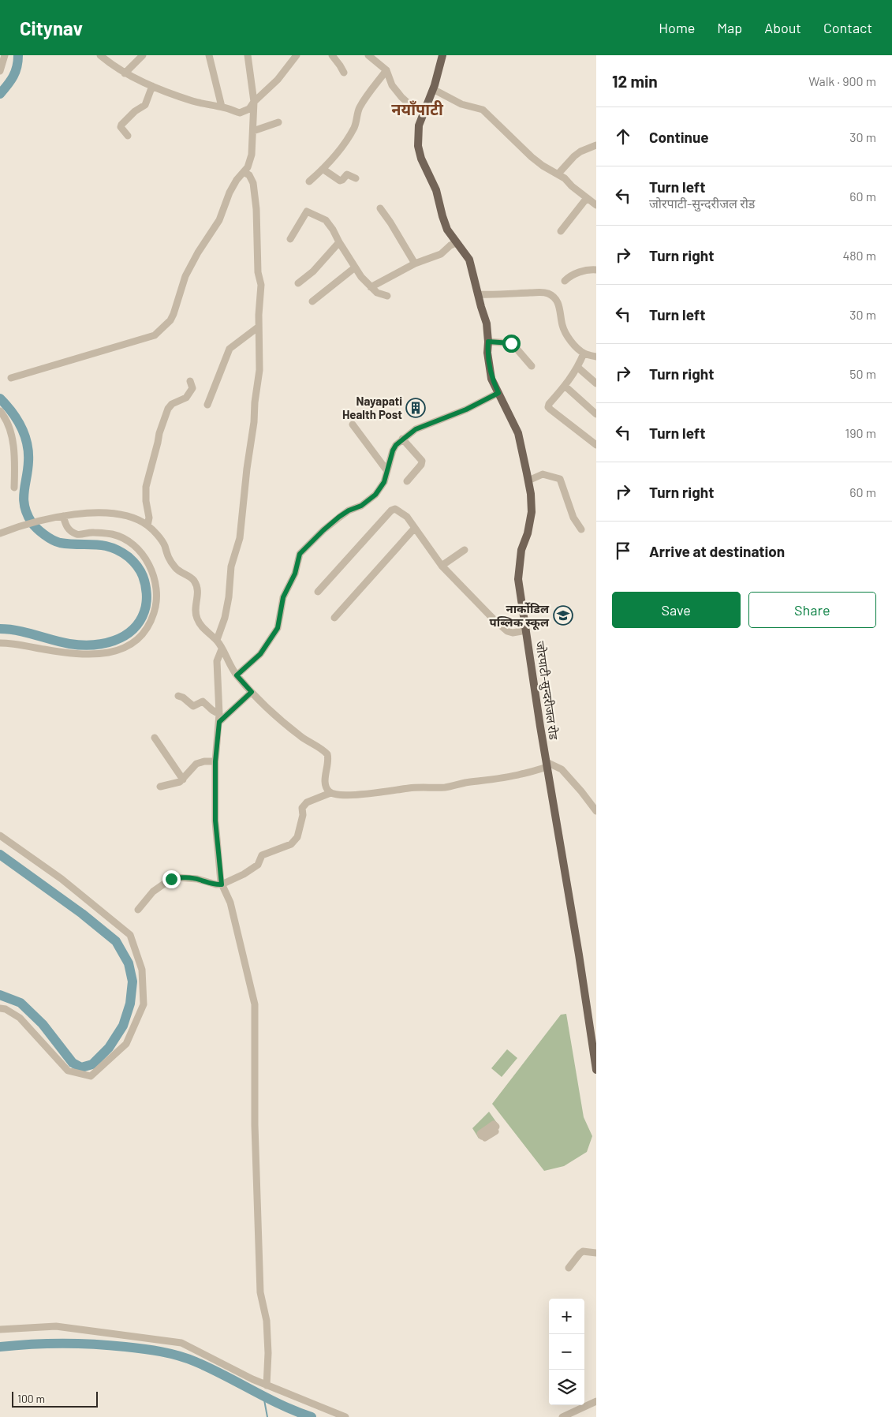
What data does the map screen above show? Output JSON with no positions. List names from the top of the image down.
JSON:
{
  "streets": {
    "main road": ["जोरपाटी-सुन्दरीजल रोड"]
  },
  "districts": ["नयाँपाटी"],
  "places": {
    "building": ["Nayapati Health Post"],
    "school or university": ["नार्कोडिल पब्लिक स्कूल"]
  },
  "scale_bar": "100 m",
  "page": {
    "header": "Citynav",
    "nav": [
      "Home",
      "Map",
      "About",
      "Contact"
    ],
    "heading": ["12 min", "Walk · 900 m"],
    "list": [
      ["Continue", "30 m"],
      ["Turn left", "जोरपाटी-सुन्दरीजल रोड", "60 m"],
      ["Turn right", "480 m"],
      ["Turn left", "30 m"],
      ["Turn right", "50 m"],
      ["Turn left", "190 m"],
      ["Turn right", "60 m"],
      "Arrive at destination"
    ],
    "buttons": ["Save", "Share"],
    "map_buttons": ["+", "−"],
    "scale": "100 m"
  }
}
